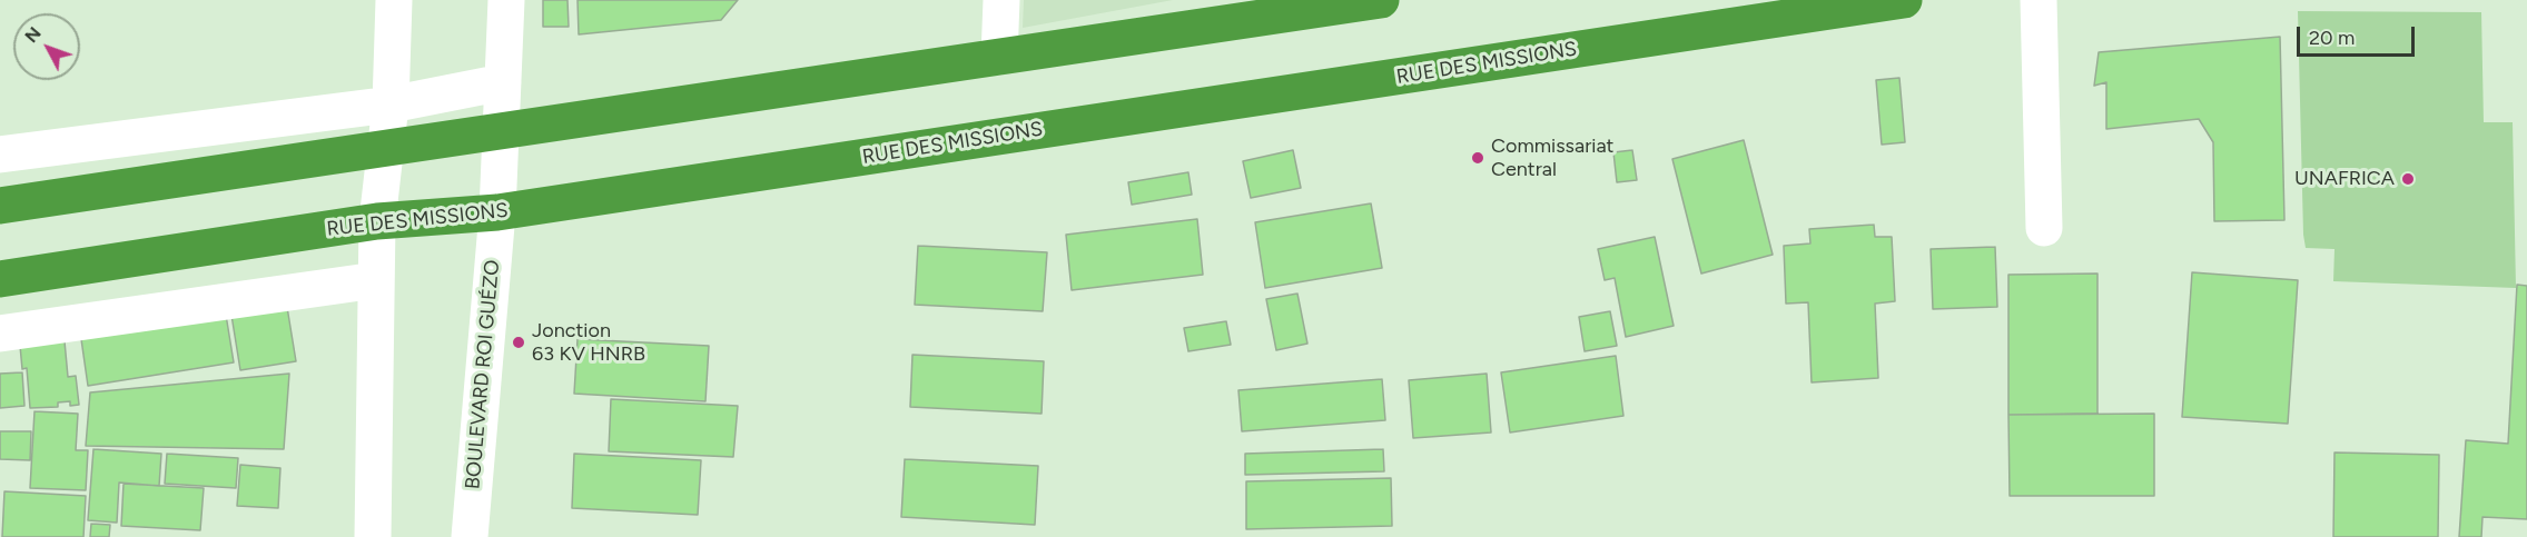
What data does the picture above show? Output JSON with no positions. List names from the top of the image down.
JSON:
{
  "streets": {
    "highway": ["RUE DES MISSIONS"],
    "street": ["BOULEVARD ROI GUÉZO"]
  },
  "crossings": [
    ["RUE DES MISSIONS", "BOULEVARD ROI GUÉZO"]
  ],
  "places": ["Commissariat Central", "UNAFRICA", "Jonction 63 KV HNRB"],
  "scale_bar": "20 m",
  "north": "top left"
}
